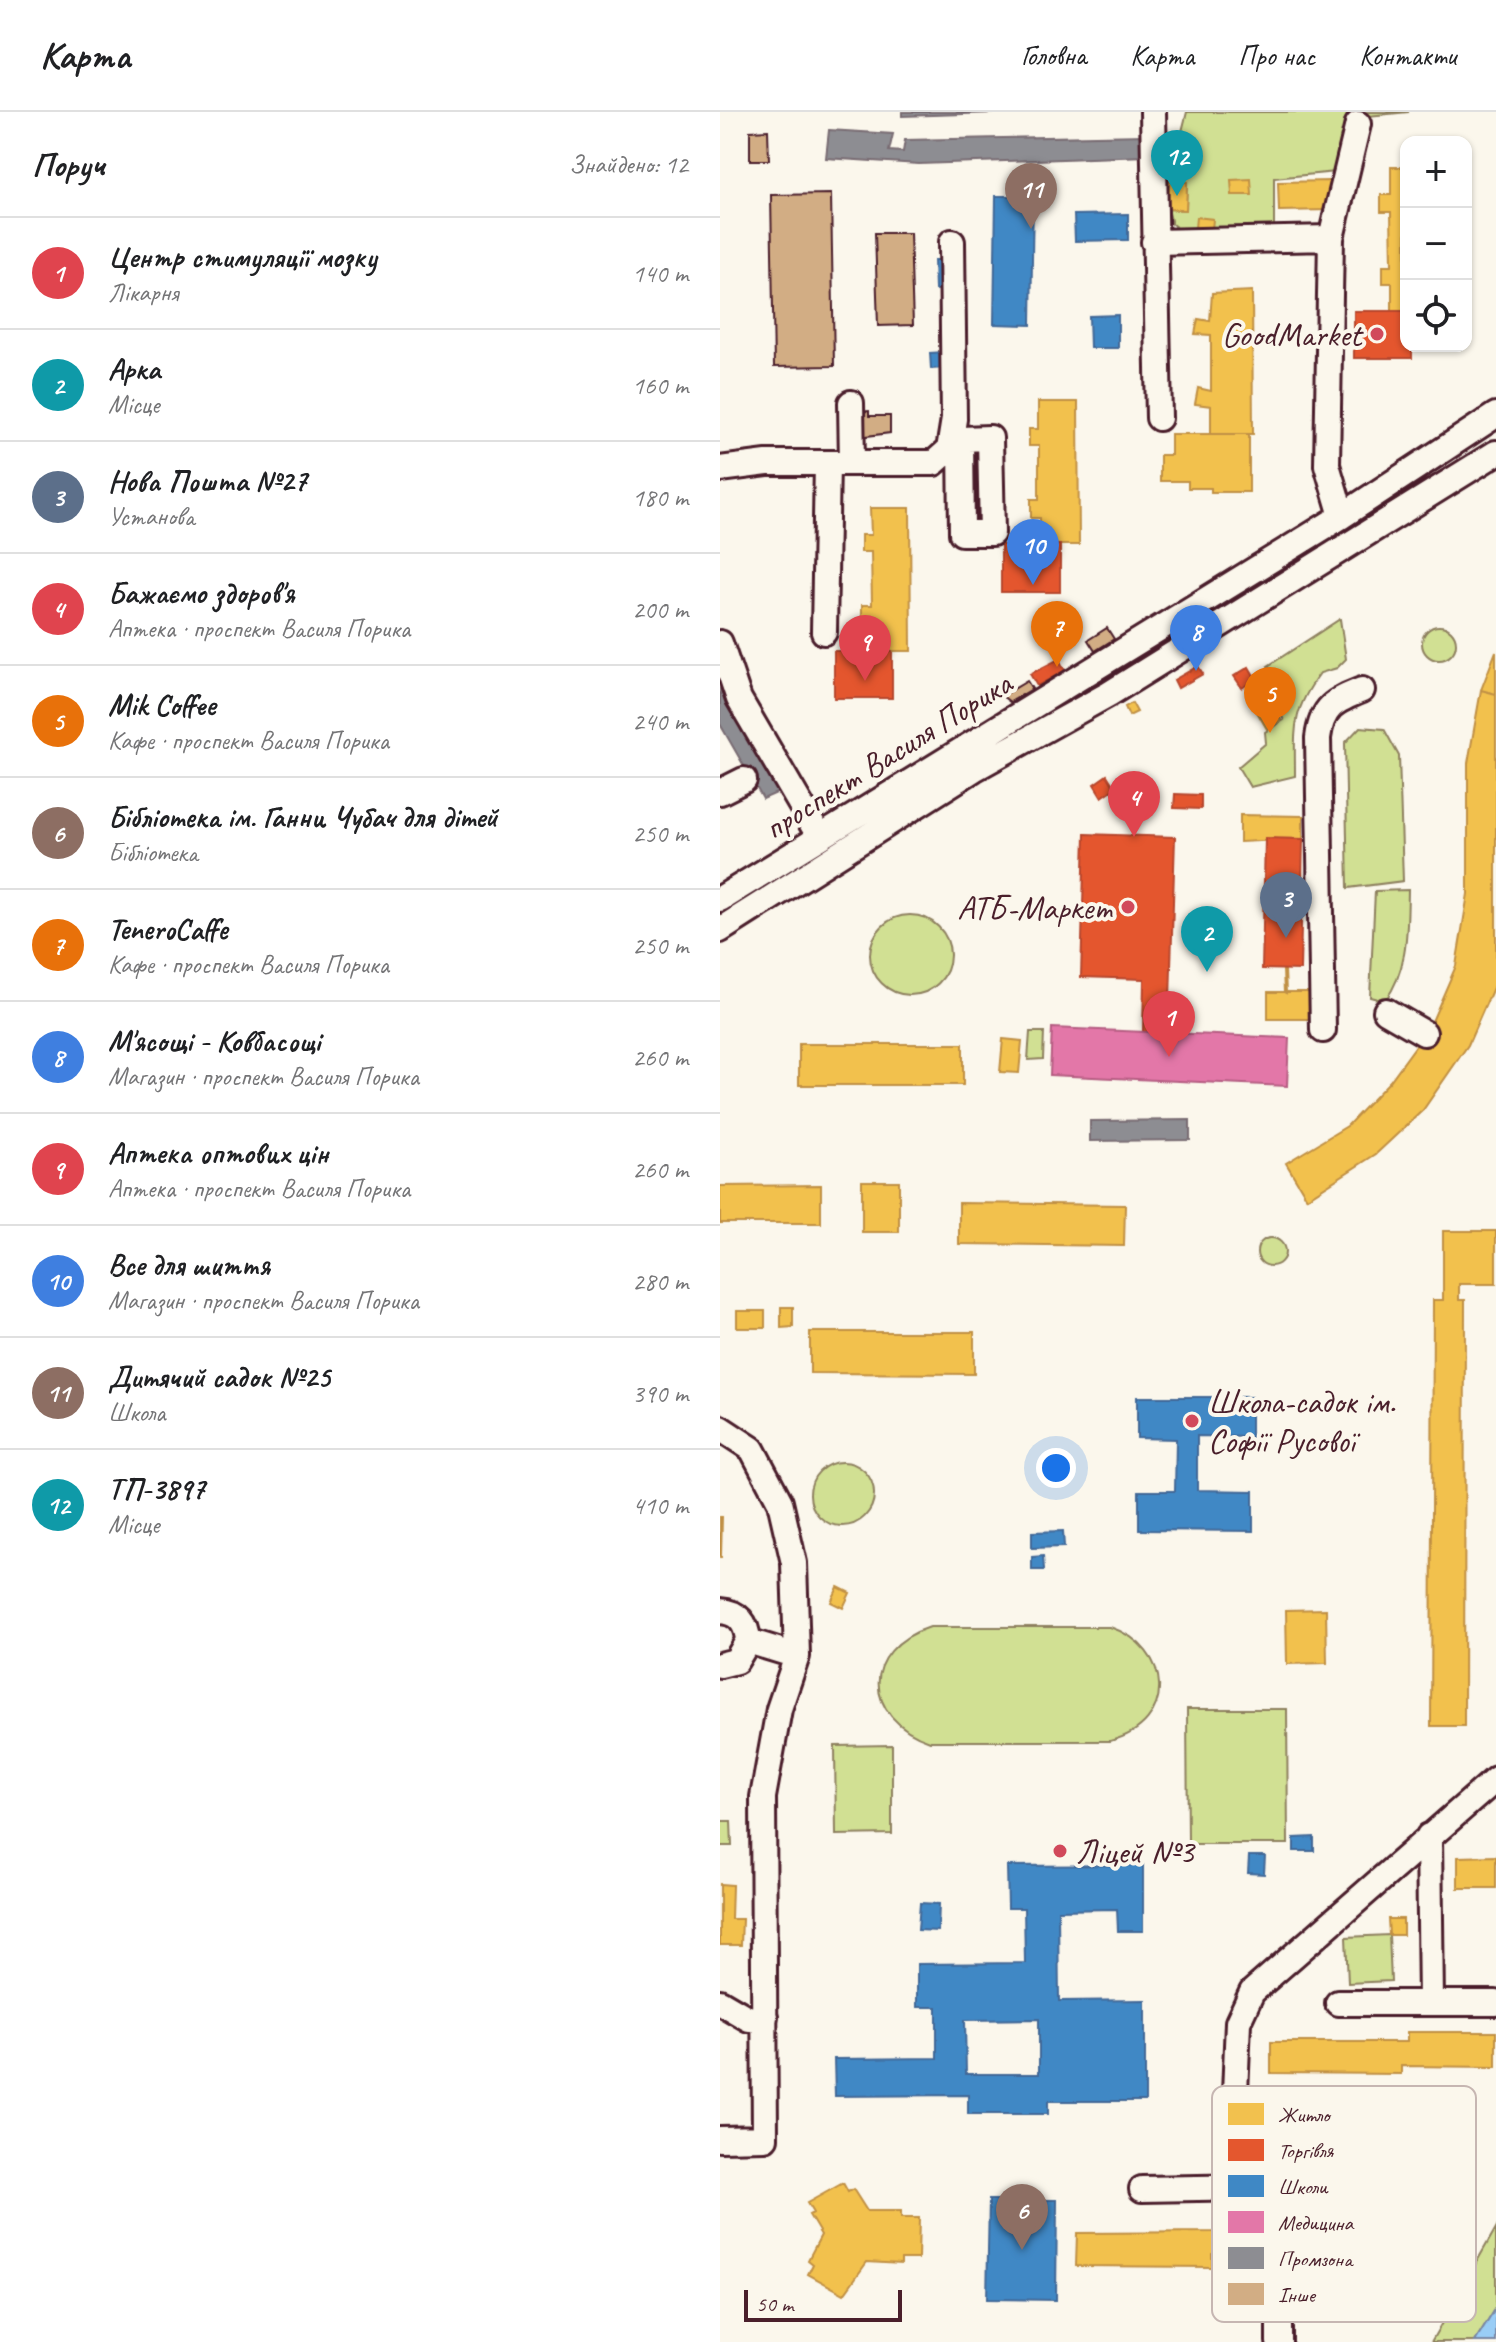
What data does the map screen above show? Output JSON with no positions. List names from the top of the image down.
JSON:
{
  "streets": {
    "street": ["проспект Василя Порика"]
  },
  "places": [
    "GoodMarket",
    "АТБ-Маркет",
    "Школа-садок ім. Софії Русової",
    "Ліцей №3"
  ],
  "legend": [
    "Житло",
    "Торгівля",
    "Школи",
    "Медицина",
    "Промзона",
    "Інше"
  ],
  "scale_bar": "50 m",
  "page": {
    "header": "Карта",
    "nav": [
      "Головна",
      "Карта",
      "Про нас",
      "Контакти"
    ],
    "heading": ["Поруч", "Знайдено: 12"],
    "pins": [
      "12",
      "11",
      "10",
      "7",
      "8",
      "9",
      "5",
      "4",
      "3",
      "2",
      "1",
      "6"
    ],
    "map_buttons": ["+", "−"],
    "list": [
      {
        "mark": "1",
        "name": "Центр стимуляції мозку",
        "note": "Лікарня",
        "value": "140 m"
      },
      {
        "mark": "2",
        "name": "Арка",
        "note": "Місце",
        "value": "160 m"
      },
      {
        "mark": "3",
        "name": "Нова Пошта №27",
        "note": "Установа",
        "value": "180 m"
      },
      {
        "mark": "4",
        "name": "Бажаємо здоров'я",
        "note": "Аптека · проспект Василя Порика",
        "value": "200 m"
      },
      {
        "mark": "5",
        "name": "Mik Coffee",
        "note": "Кафе · проспект Василя Порика",
        "value": "240 m"
      },
      {
        "mark": "6",
        "name": "Бібліотека ім. Ганни Чубач для дітей",
        "note": "Бібліотека",
        "value": "250 m"
      },
      {
        "mark": "7",
        "name": "TeneroCaffe",
        "note": "Кафе · проспект Василя Порика",
        "value": "250 m"
      },
      {
        "mark": "8",
        "name": "М'ясощі - Ковбасощі",
        "note": "Магазин · проспект Василя Порика",
        "value": "260 m"
      },
      {
        "mark": "9",
        "name": "Аптека оптових цін",
        "note": "Аптека · проспект Василя Порика",
        "value": "260 m"
      },
      {
        "mark": "10",
        "name": "Все для шиття",
        "note": "Магазин · проспект Василя Порика",
        "value": "280 m"
      },
      {
        "mark": "11",
        "name": "Дитячий садок №25",
        "note": "Школа",
        "value": "390 m"
      },
      {
        "mark": "12",
        "name": "ТП-3897",
        "note": "Місце",
        "value": "410 m"
      }
    ],
    "scale": "50 m"
  }
}
